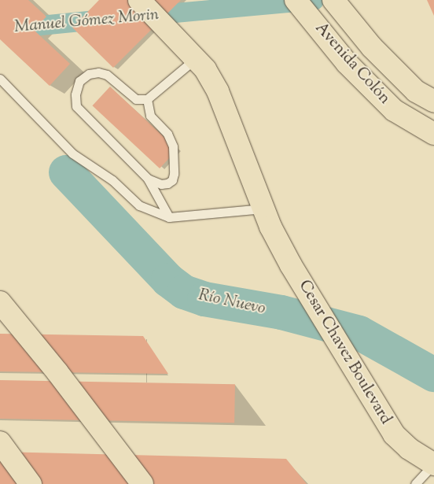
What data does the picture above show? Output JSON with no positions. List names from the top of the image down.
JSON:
{
  "streets": {
    "main road": ["Avenida Colón", "Cesar Chavez Boulevard"]
  },
  "water": ["Manuel Gómez Morin", "Río Nuevo"]
}
